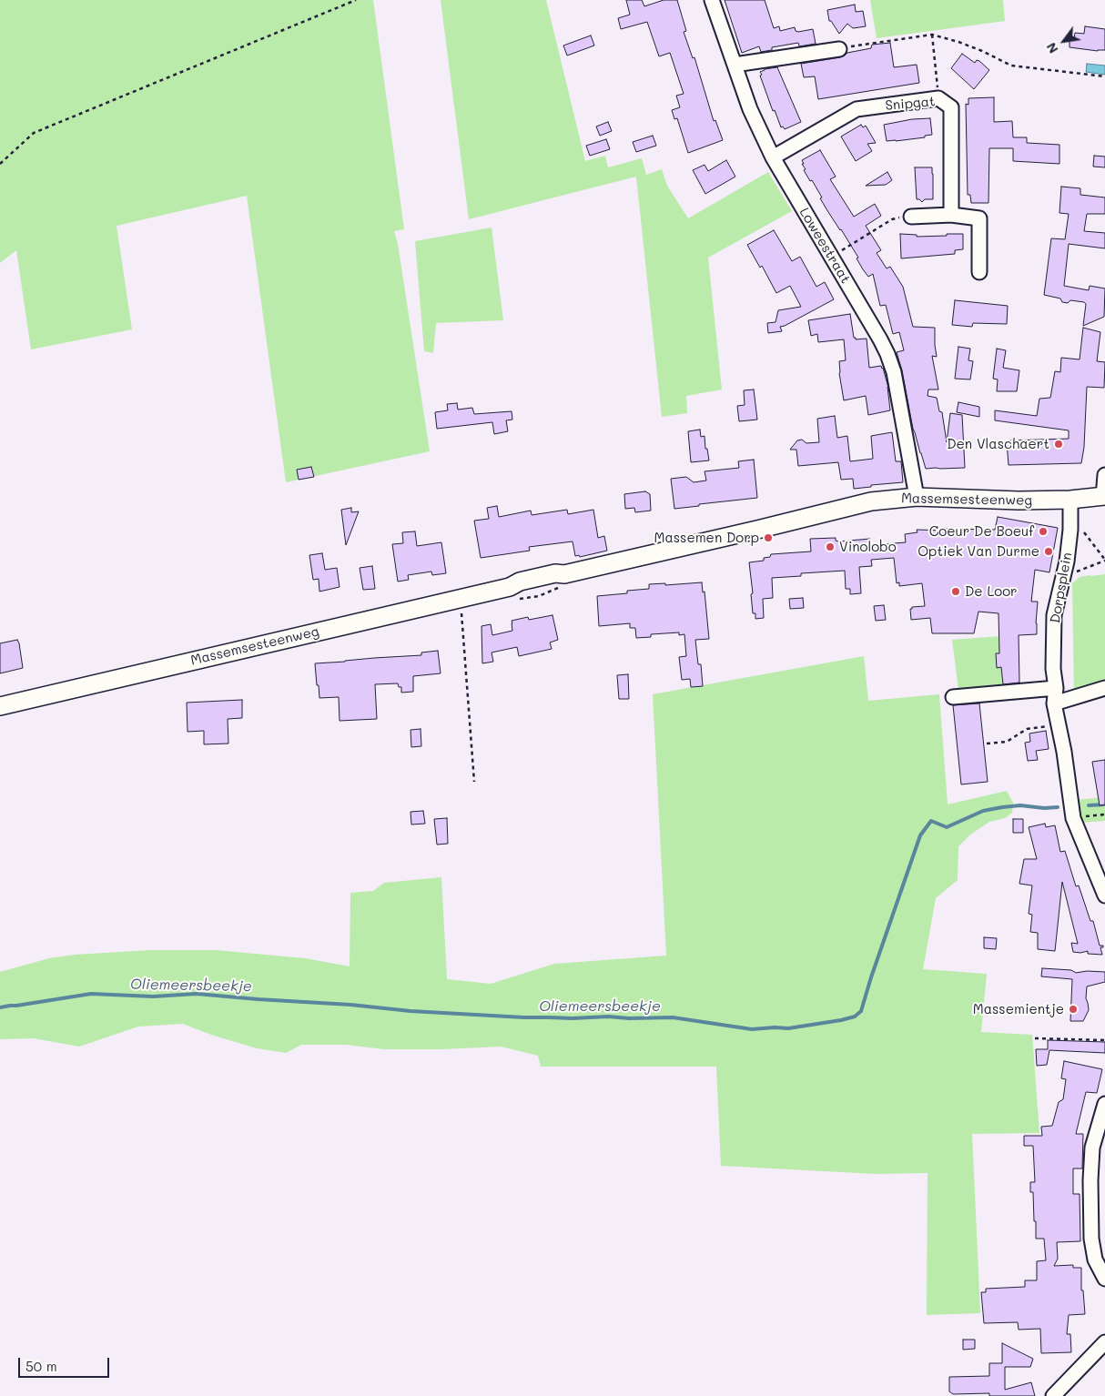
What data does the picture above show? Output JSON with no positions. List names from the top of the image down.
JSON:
{
  "streets": {
    "main road": ["Massemsesteenweg"],
    "street": ["Snipgat", "Loweestraat", "Dorpsplein"]
  },
  "crossings": [
    ["Snipgat", "Loweestraat"],
    ["Loweestraat", "Massemsesteenweg"],
    ["Massemsesteenweg", "Dorpsplein"]
  ],
  "water": ["Oliemeersbeekje"],
  "places": [
    "Den Vlaschaert",
    "Coeur De Boeuf",
    "Massemen Dorp",
    "Vinolobo",
    "Optiek Van Durme",
    "De Loor",
    "Massemientje"
  ],
  "scale_bar": "50 m",
  "north": "bottom left"
}
